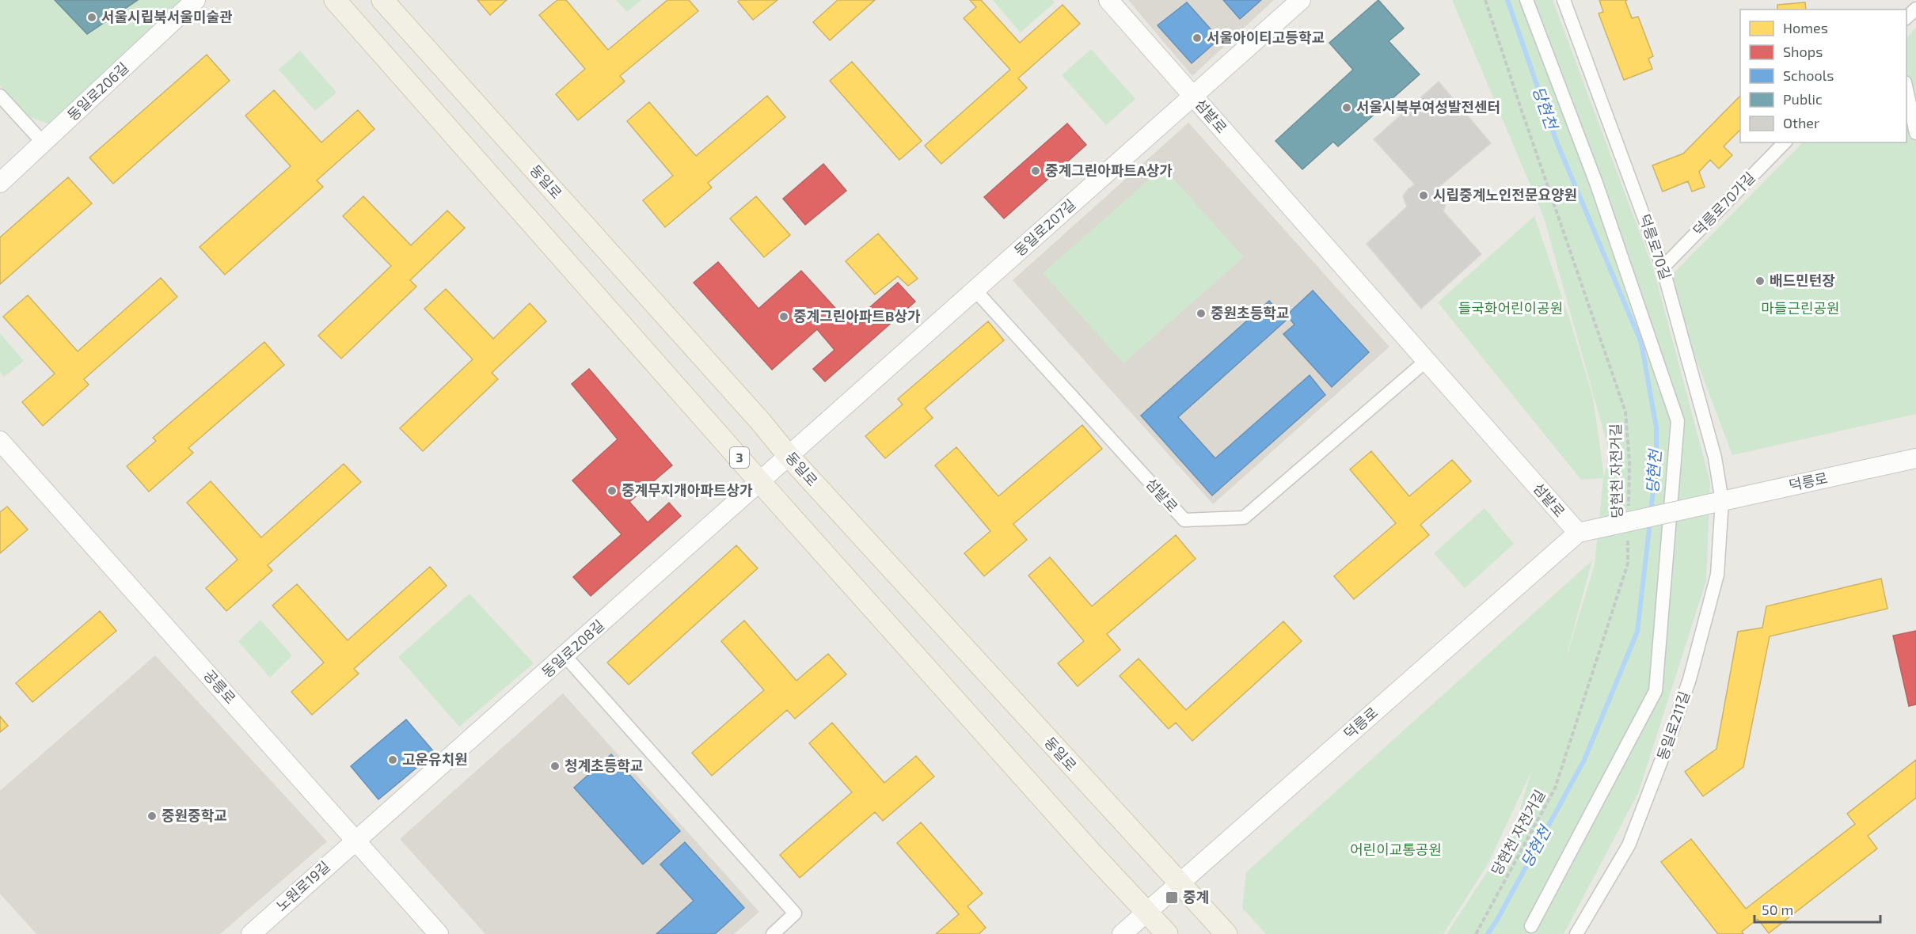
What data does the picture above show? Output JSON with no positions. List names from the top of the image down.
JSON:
{
  "streets": {
    "main road": ["동일로", "3"],
    "street": [
      "동일로206길",
      "섬밭로",
      "덕릉로70가길",
      "동일로207길",
      "덕릉로70길",
      "덕릉로",
      "동일로208길",
      "공릉로",
      "동일로211길",
      "노원로19길"
    ],
    "path": ["당현천 자전거길"]
  },
  "crossings": [
    ["섬밭로", "동일로207길"],
    ["섬밭로", "덕릉로"],
    ["동일로", "동일로207길"],
    ["동일로", "덕릉로"],
    ["동일로", "동일로208길"],
    ["덕릉로70가길", "덕릉로70길"],
    ["동일로207길", "동일로208길"],
    ["덕릉로70길", "덕릉로"],
    ["덕릉로70길", "동일로211길"],
    ["3", "덕릉로"],
    ["3", "동일로208길"],
    ["덕릉로", "동일로211길"],
    ["동일로208길", "공릉로"],
    ["동일로208길", "노원로19길"],
    ["공릉로", "노원로19길"]
  ],
  "water": ["당현천"],
  "parks": ["들국화어린이공원", "마들근린공원", "어린이교통공원"],
  "places": {
    "other": [
      "서울시립북서울미술관",
      "서울아이티고등학교",
      "서울시북부여성발전센터",
      "중계그린아파트A상가",
      "시립중계노인전문요양원",
      "배드민턴장",
      "중원초등학교",
      "중계그린아파트B상가",
      "중계무지개아파트상가",
      "고운유치원",
      "청계초등학교",
      "중원중학교"
    ],
    "transit": ["중계"]
  },
  "legend": [
    "Homes",
    "Shops",
    "Schools",
    "Public",
    "Other"
  ],
  "scale_bar": "50 m"
}
